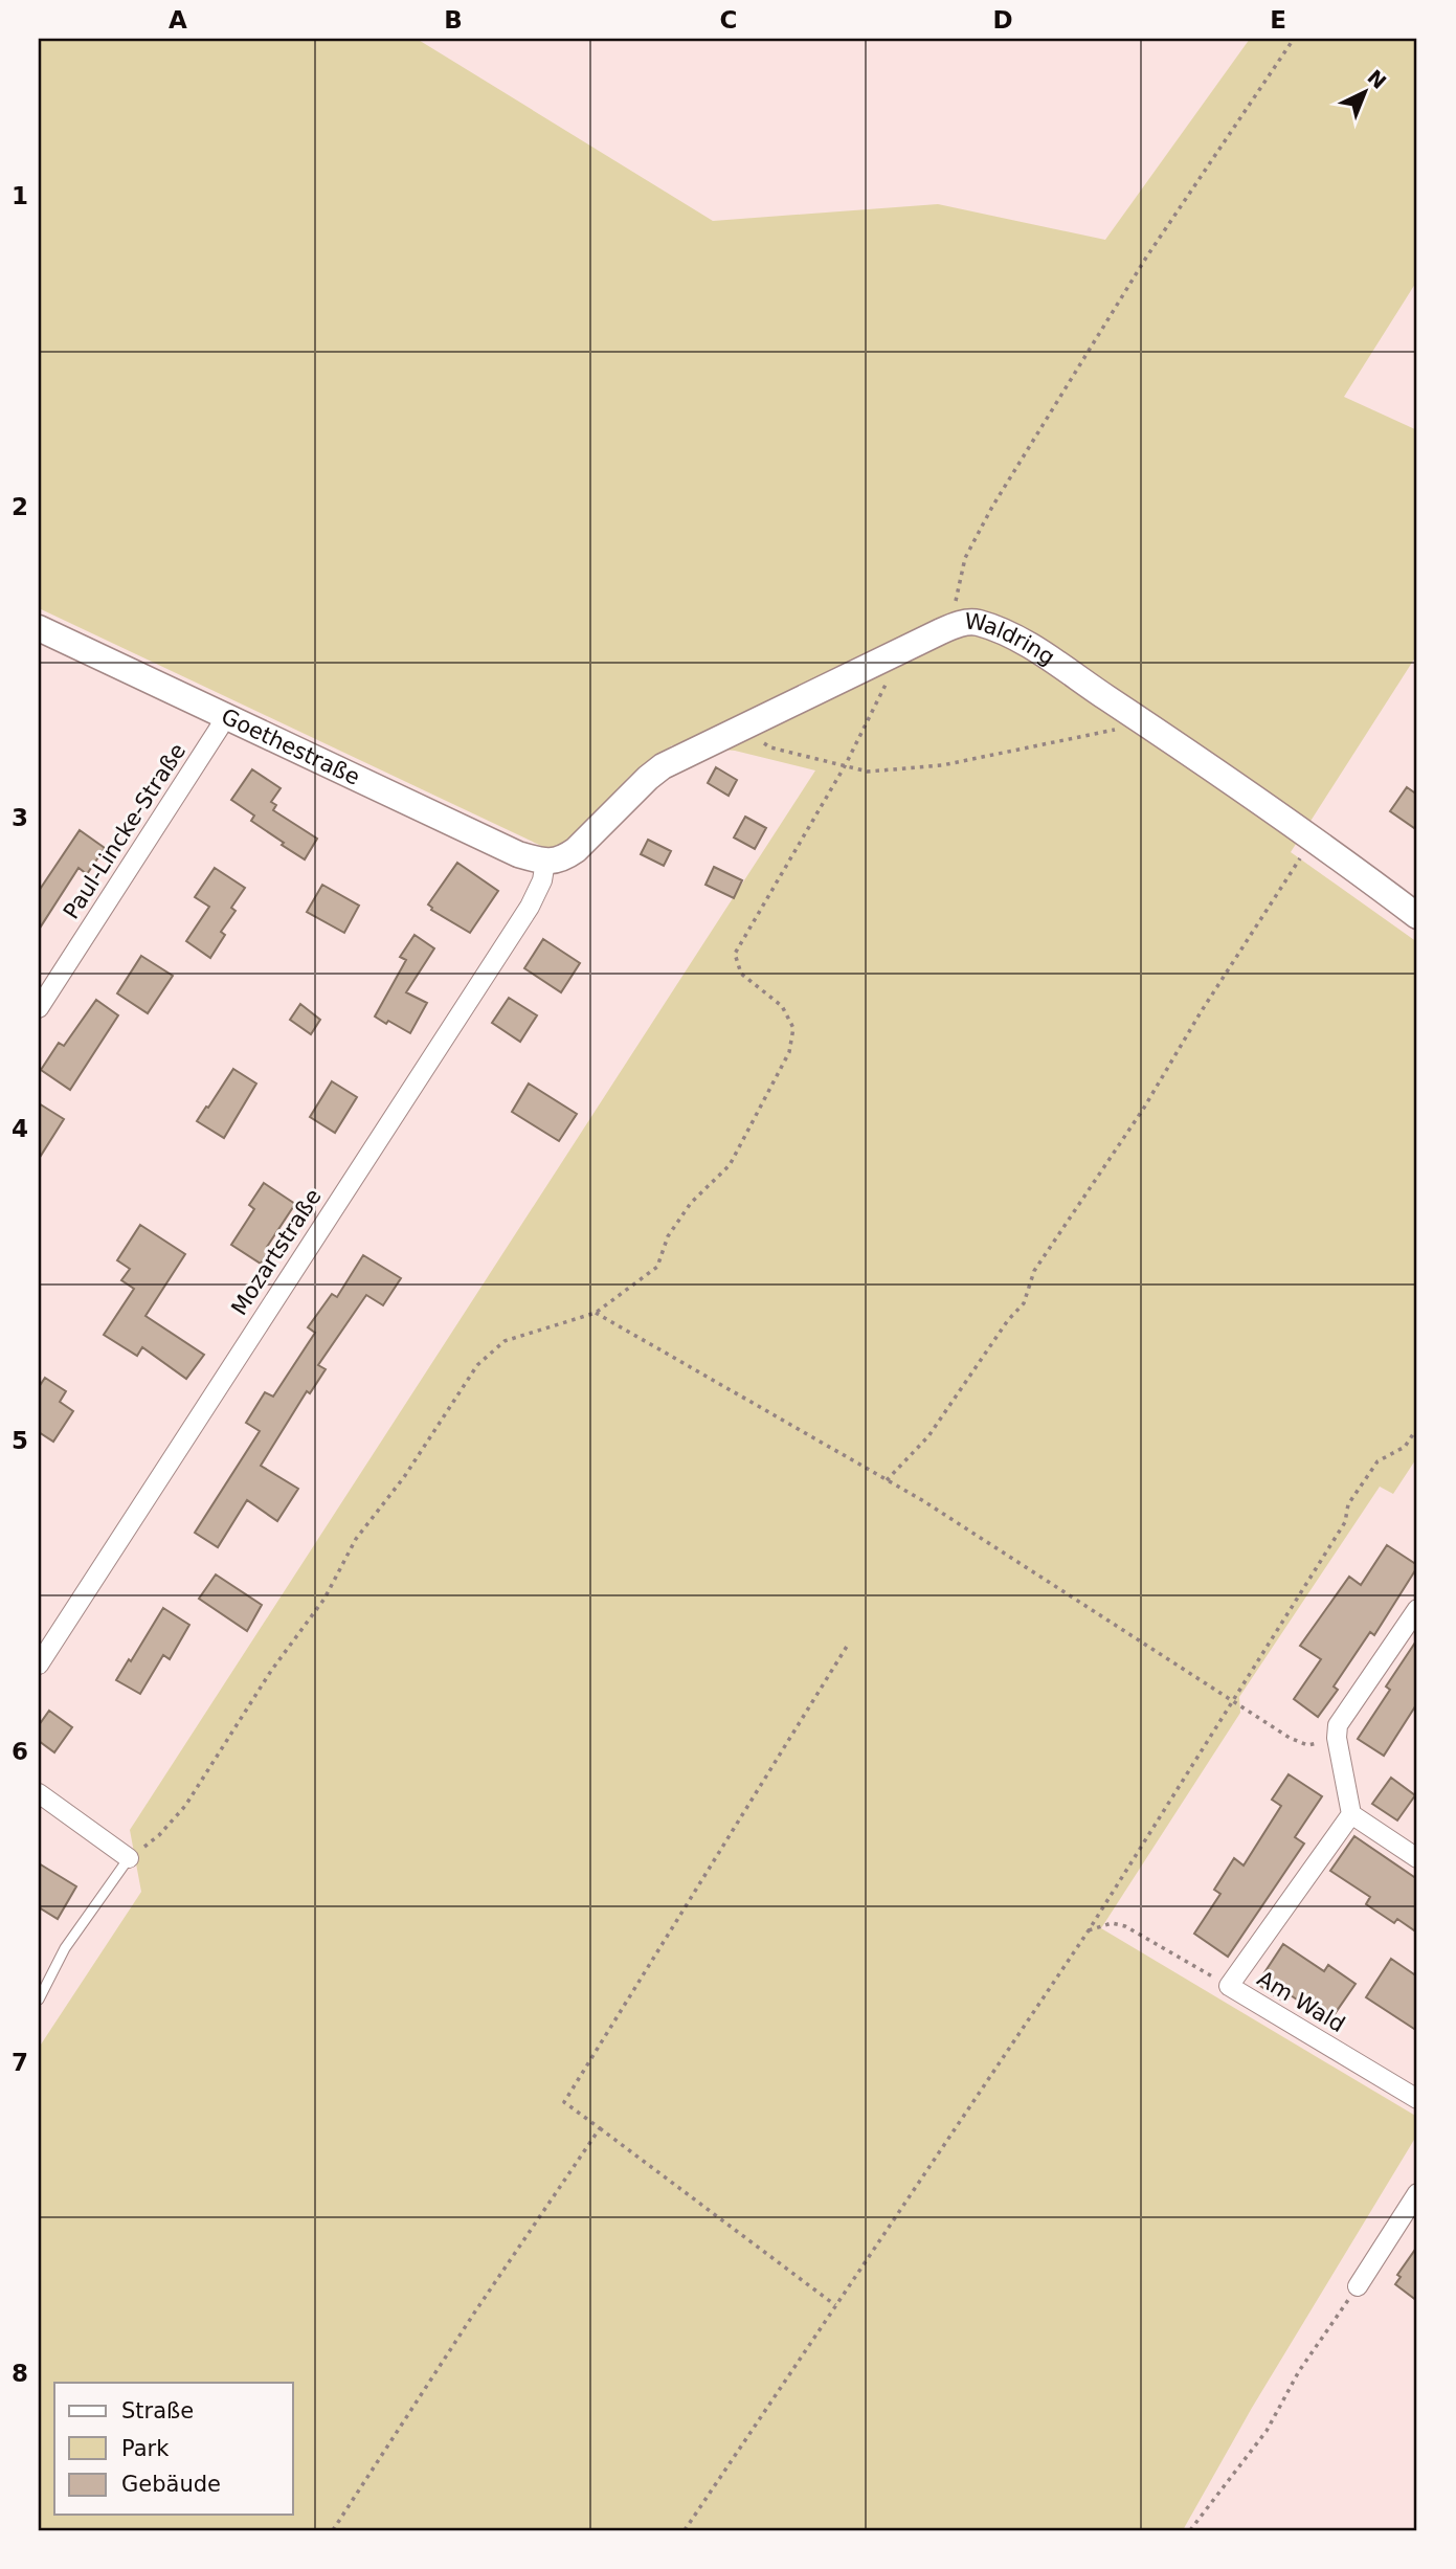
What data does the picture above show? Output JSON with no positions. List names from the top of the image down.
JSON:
{
  "streets": {
    "street": [
      "Waldring",
      "Goethestraße",
      "Paul-Lincke-Straße",
      "Mozartstraße",
      "Am Wald"
    ]
  },
  "crossings": [
    ["Waldring", "Goethestraße"],
    ["Waldring", "Mozartstraße"],
    ["Goethestraße", "Paul-Lincke-Straße"],
    ["Goethestraße", "Mozartstraße"]
  ],
  "legend": ["Straße", "Park", "Gebäude"],
  "north": "top right",
  "grid": {
    "columns": [
      "A",
      "B",
      "C",
      "D",
      "E"
    ],
    "rows": [
      "1",
      "2",
      "3",
      "4",
      "5",
      "6",
      "7",
      "8"
    ]
  }
}
